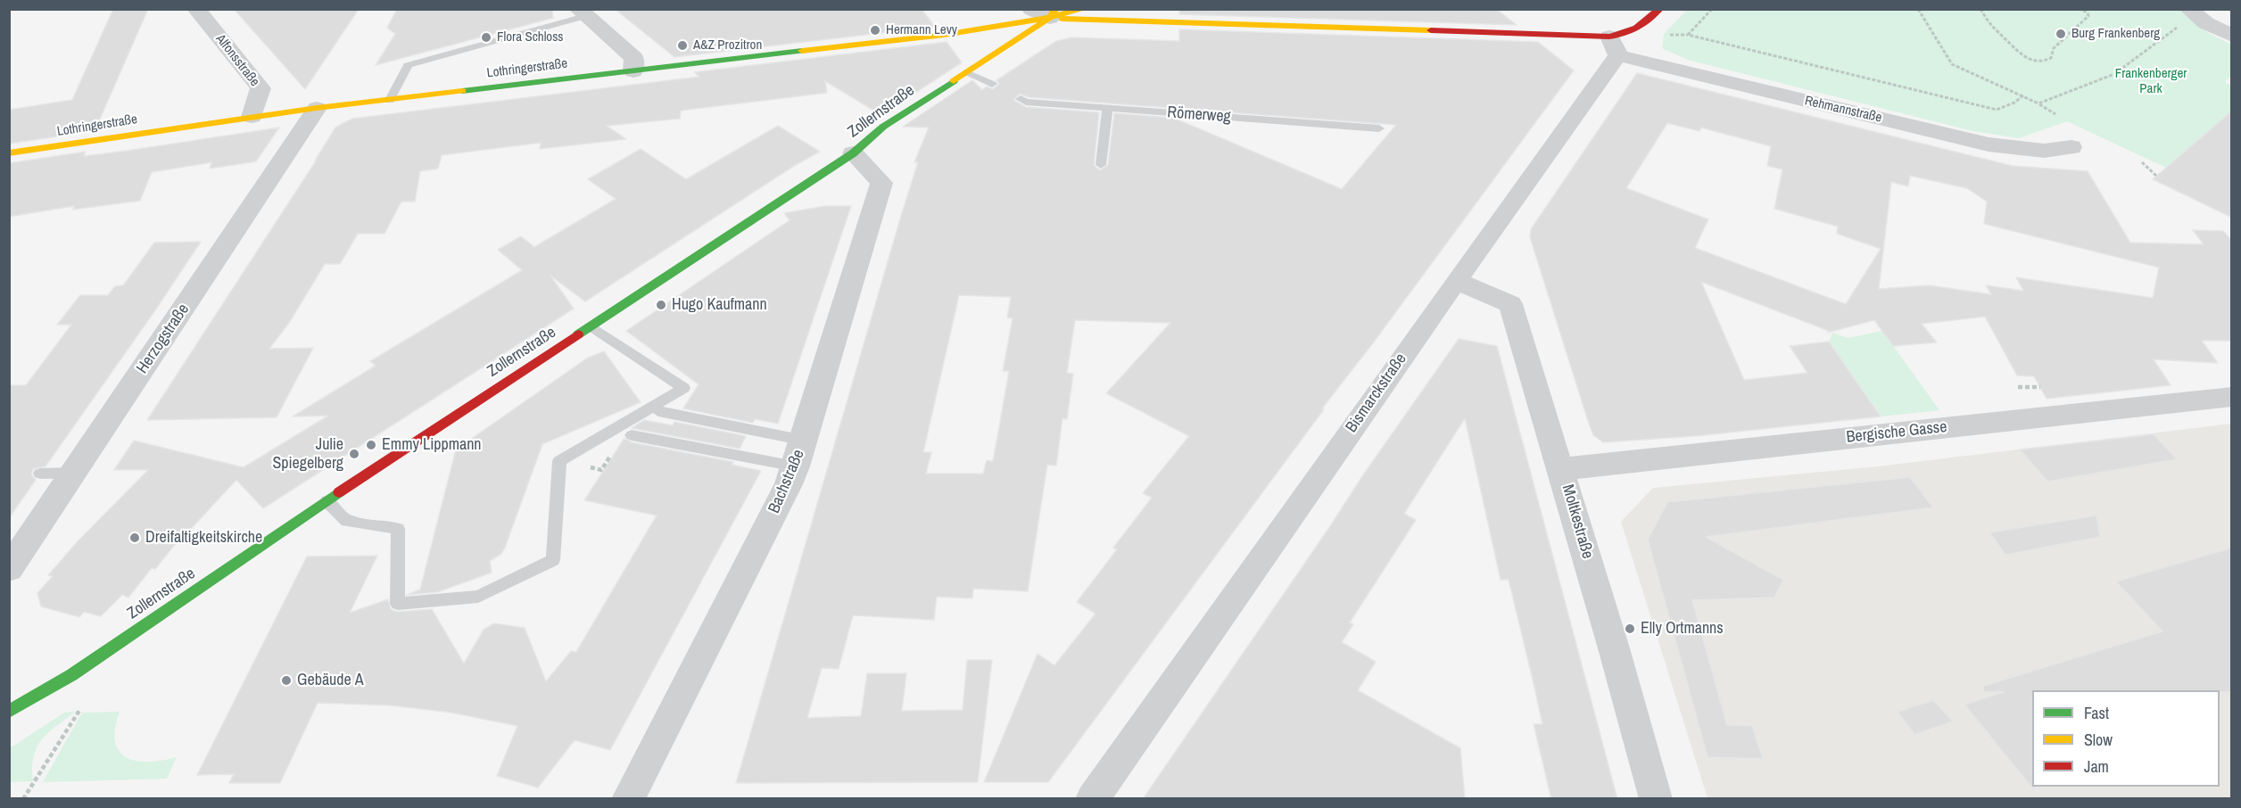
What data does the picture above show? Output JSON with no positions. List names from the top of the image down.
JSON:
{
  "streets": {
    "street": [
      "Alfonsstraße",
      "Lothringerstraße",
      "Rehmannstraße",
      "Zollernstraße",
      "Herzogstraße",
      "Bismarckstraße",
      "Bergische Gasse",
      "Bachstraße",
      "Moltkestraße"
    ],
    "lane": ["Römerweg"]
  },
  "crossings": [
    ["Alfonsstraße", "Lothringerstraße"],
    ["Lothringerstraße", "Zollernstraße"],
    ["Lothringerstraße", "Herzogstraße"],
    ["Rehmannstraße", "Bismarckstraße"],
    ["Zollernstraße", "Bachstraße"],
    ["Bismarckstraße", "Moltkestraße"],
    ["Bergische Gasse", "Moltkestraße"]
  ],
  "parks": ["Frankenberger Park"],
  "places": [
    "Hermann Levy",
    "Burg Frankenberg",
    "Flora Schloss",
    "A&Z Prozitron",
    "Hugo Kaufmann",
    "Emmy Lippmann",
    "Julie Spiegelberg",
    "Dreifaltigkeitskirche",
    "Elly Ortmanns",
    "Gebäude A"
  ],
  "legend": ["Fast", "Slow", "Jam"]
}
